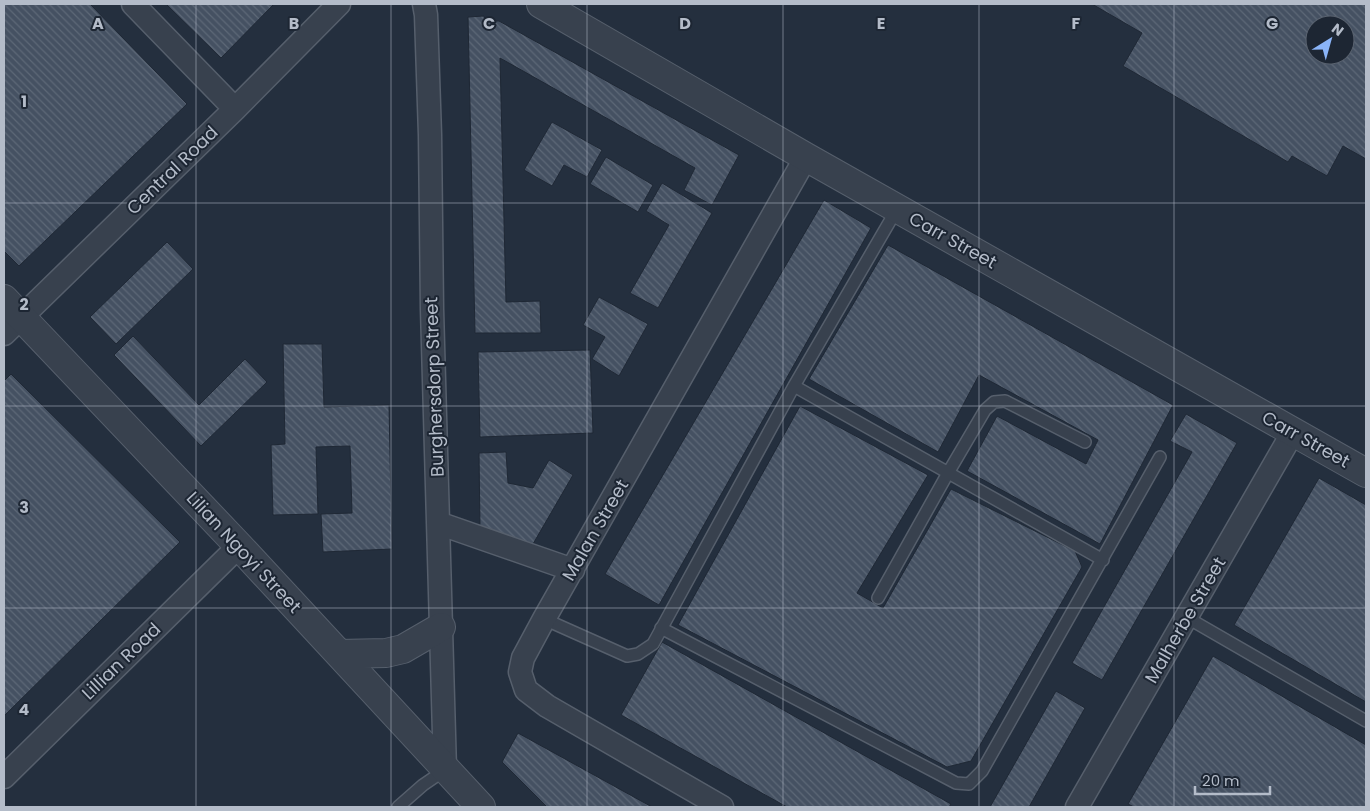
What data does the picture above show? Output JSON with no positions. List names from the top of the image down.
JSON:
{
  "streets": {
    "street": [
      "Central Road",
      "Carr Street",
      "Burghersdorp Street",
      "Malan Street",
      "Lilian Ngoyi Street",
      "Malherbe Street",
      "Lillian Road"
    ]
  },
  "crossings": [
    ["Central Road", "Lilian Ngoyi Street"],
    ["Carr Street", "Malan Street"],
    ["Carr Street", "Malherbe Street"],
    ["Burghersdorp Street", "Lilian Ngoyi Street"],
    ["Lilian Ngoyi Street", "Lillian Road"]
  ],
  "scale_bar": "20 m",
  "north": "top right",
  "grid": {
    "columns": [
      "A",
      "B",
      "C",
      "D",
      "E",
      "F",
      "G"
    ],
    "rows": [
      "1",
      "2",
      "3",
      "4"
    ]
  }
}
